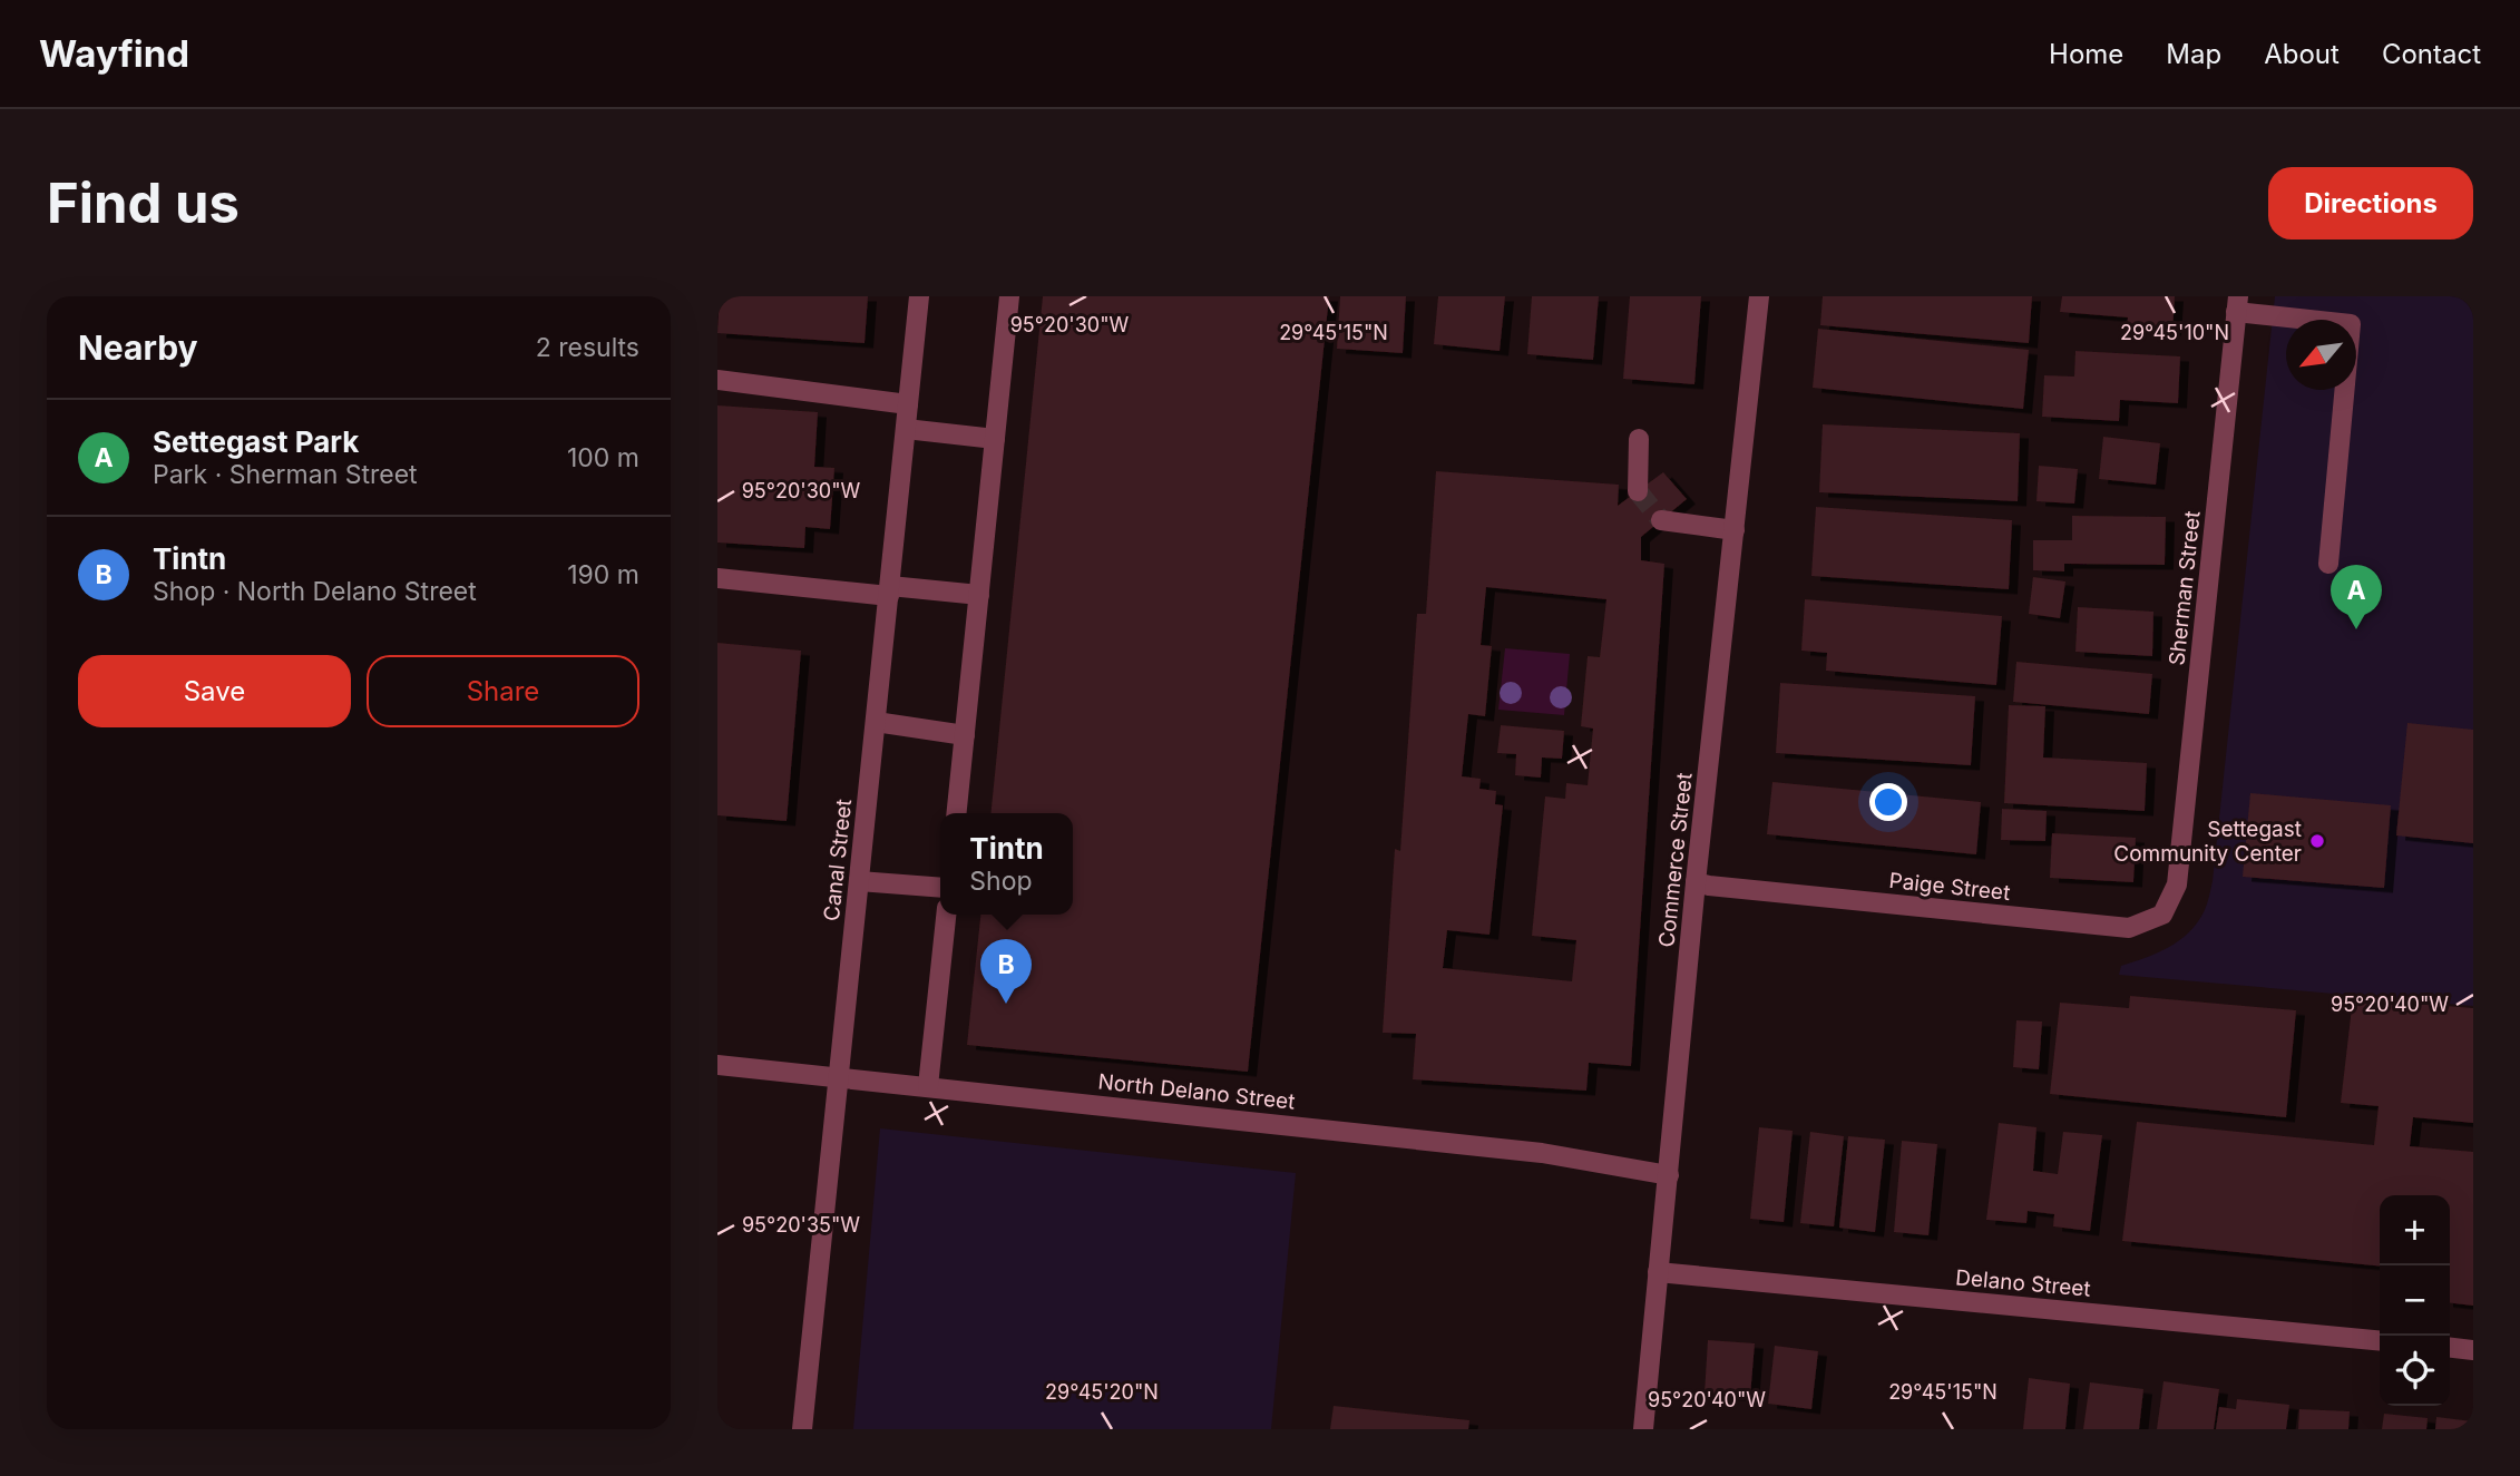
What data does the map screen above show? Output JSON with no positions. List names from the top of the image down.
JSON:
{
  "streets": {
    "street": [
      "Sherman Street",
      "Canal Street",
      "Commerce Street",
      "Paige Street",
      "North Delano Street",
      "Delano Street"
    ]
  },
  "crossings": [
    ["Sherman Street", "Paige Street"],
    ["Canal Street", "North Delano Street"],
    ["Commerce Street", "Paige Street"],
    ["Commerce Street", "North Delano Street"],
    ["Commerce Street", "Delano Street"]
  ],
  "places": ["Settegast Community Center"],
  "north": "bottom left",
  "page": {
    "header": "Wayfind",
    "nav": [
      "Home",
      "Map",
      "About",
      "Contact"
    ],
    "buttons": [
      "Directions",
      ["Save", "Share"]
    ],
    "title": "Find us",
    "heading": ["Nearby", "2 results"],
    "list": [
      {
        "mark": "A",
        "name": "Settegast Park",
        "note": "Park · Sherman Street",
        "value": "100 m"
      },
      {
        "mark": "B",
        "name": "Tintn",
        "note": "Shop · North Delano Street",
        "value": "190 m"
      }
    ],
    "pins": ["A", "B"],
    "popup": ["Tintn", "Shop"],
    "map_buttons": ["+", "−"]
  },
  "coordinates": [
    "95°20'30\"W",
    "29°45'15\"N",
    "29°45'10\"N",
    "95°20'40\"W",
    "95°20'35\"W",
    "29°45'20\"N"
  ]
}
